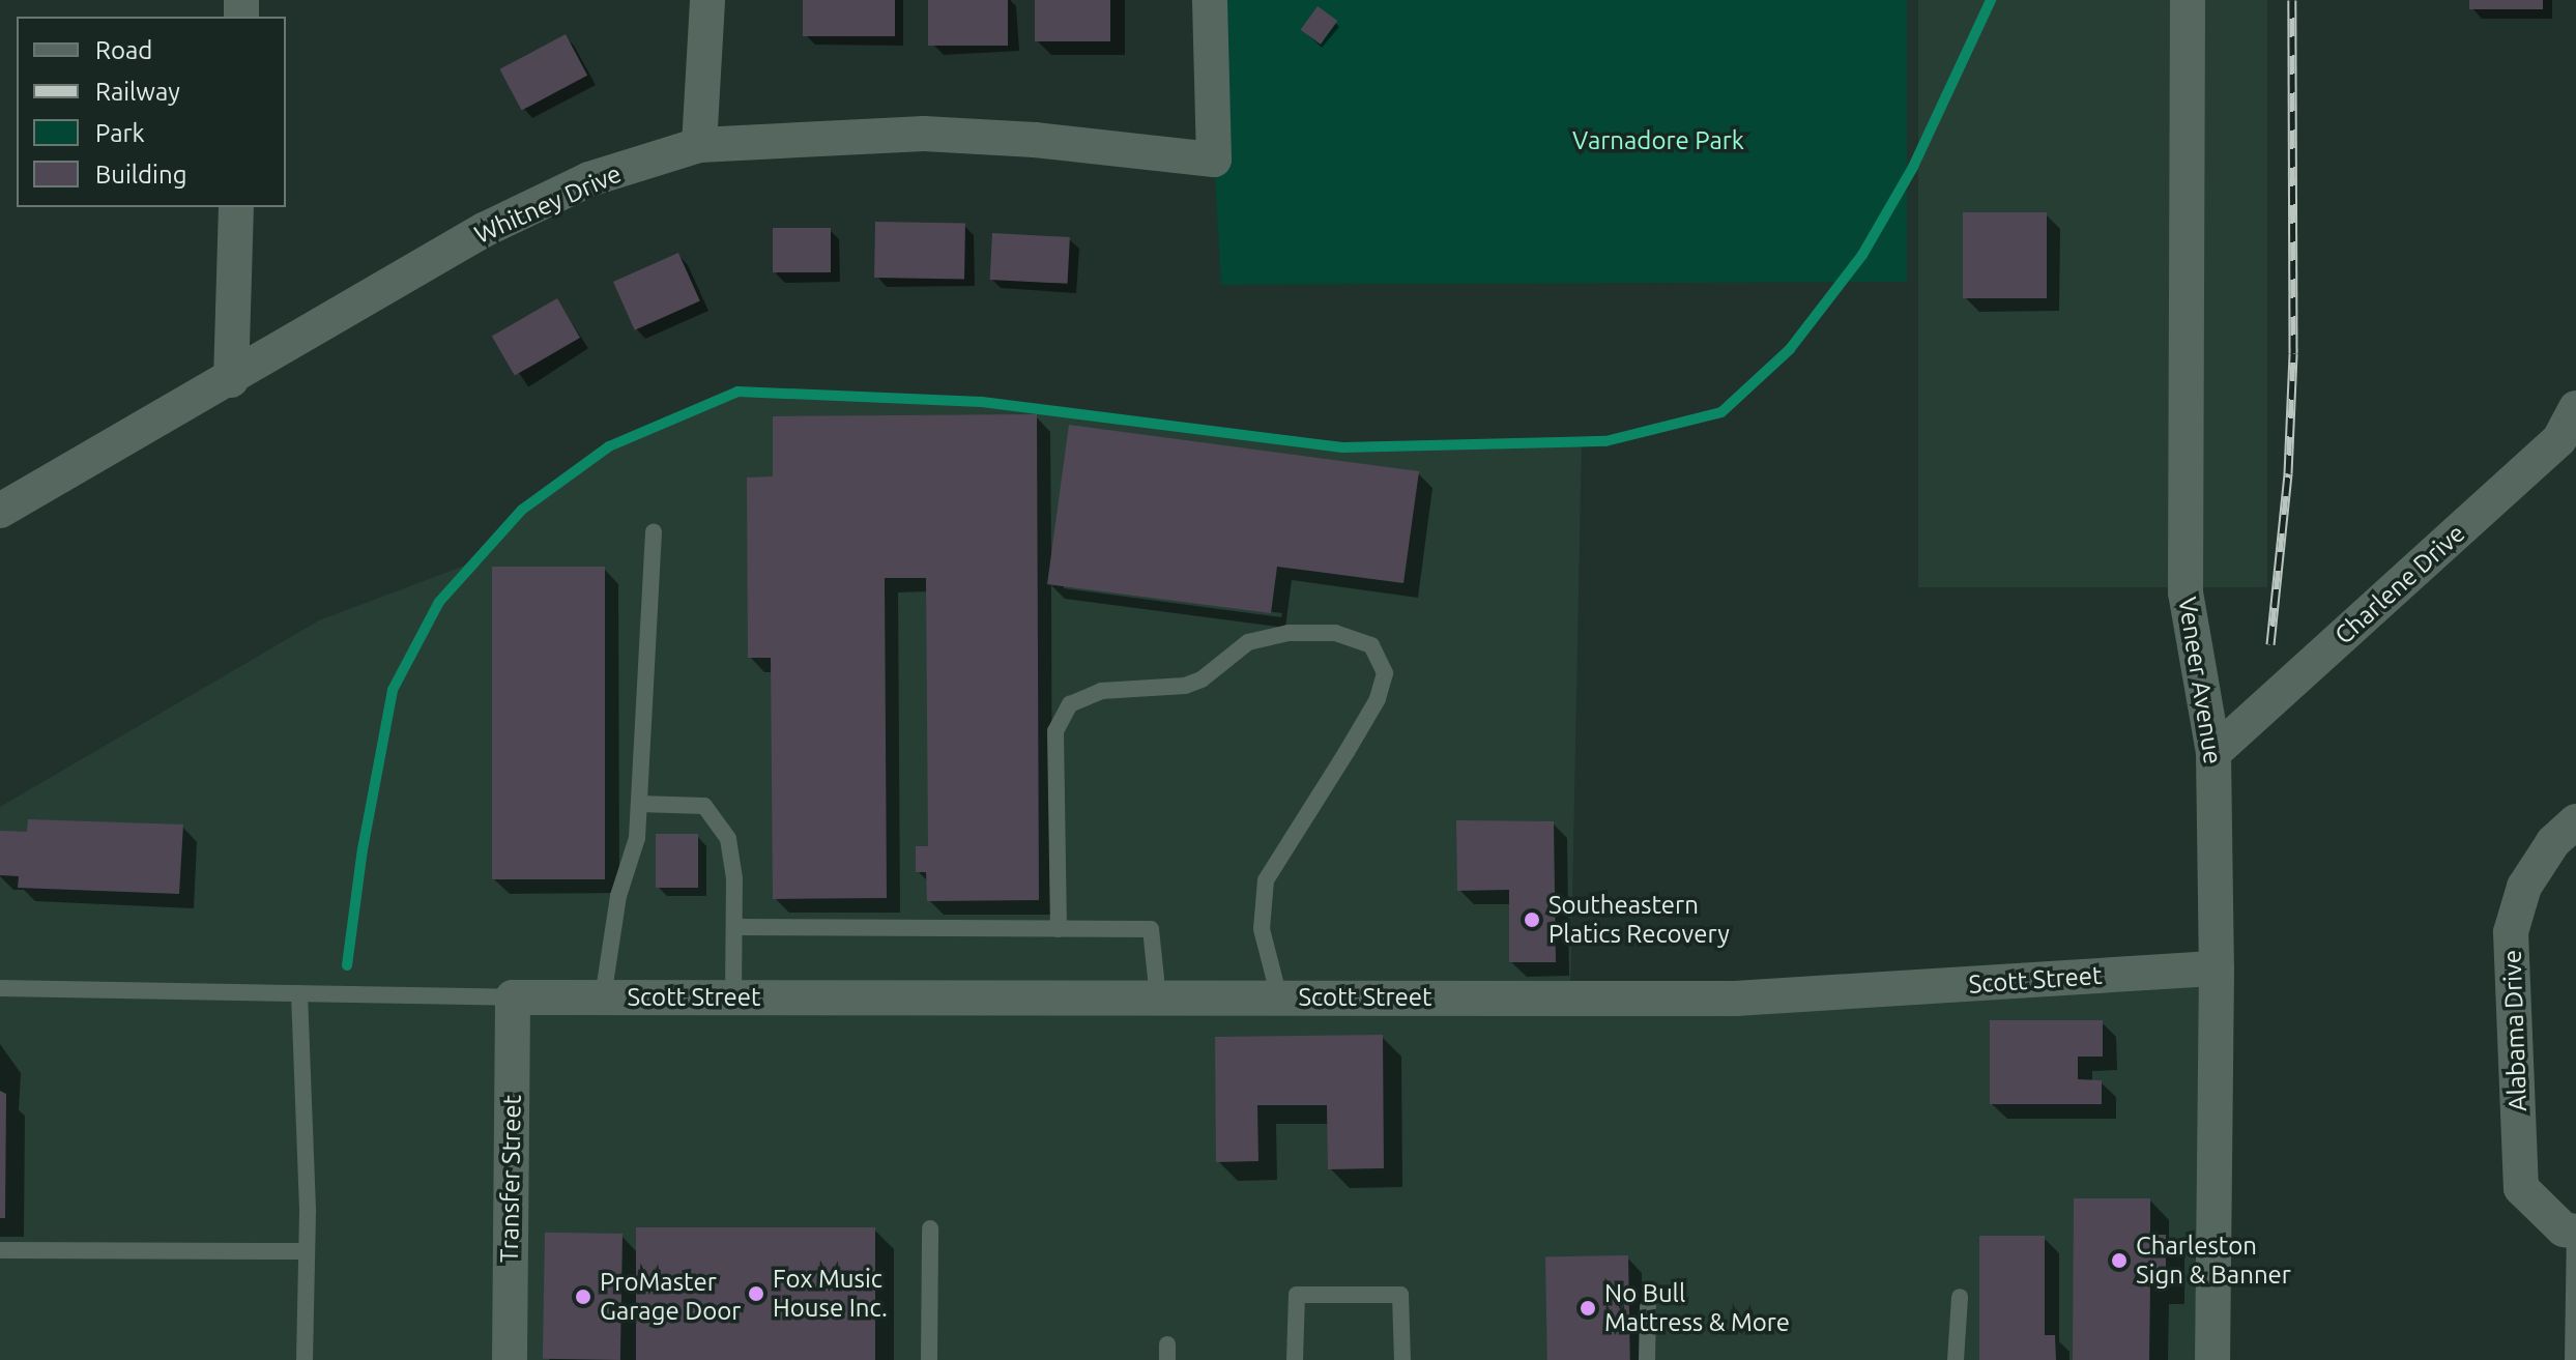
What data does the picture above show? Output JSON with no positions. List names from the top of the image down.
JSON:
{
  "streets": {
    "street": [
      "Whitney Drive",
      "Charlene Drive",
      "Veneer Avenue",
      "Scott Street",
      "Alabama Drive",
      "Transfer Street"
    ]
  },
  "crossings": [
    ["Charlene Drive", "Veneer Avenue"],
    ["Veneer Avenue", "Scott Street"],
    ["Scott Street", "Transfer Street"]
  ],
  "parks": ["Varnadore Park"],
  "places": [
    "Southeastern Platics Recovery",
    "Charleston Sign & Banner",
    "Fox Music House Inc.",
    "ProMaster Garage Door",
    "No Bull Mattress & More"
  ],
  "legend": [
    "Road",
    "Railway",
    "Park",
    "Building"
  ]
}
